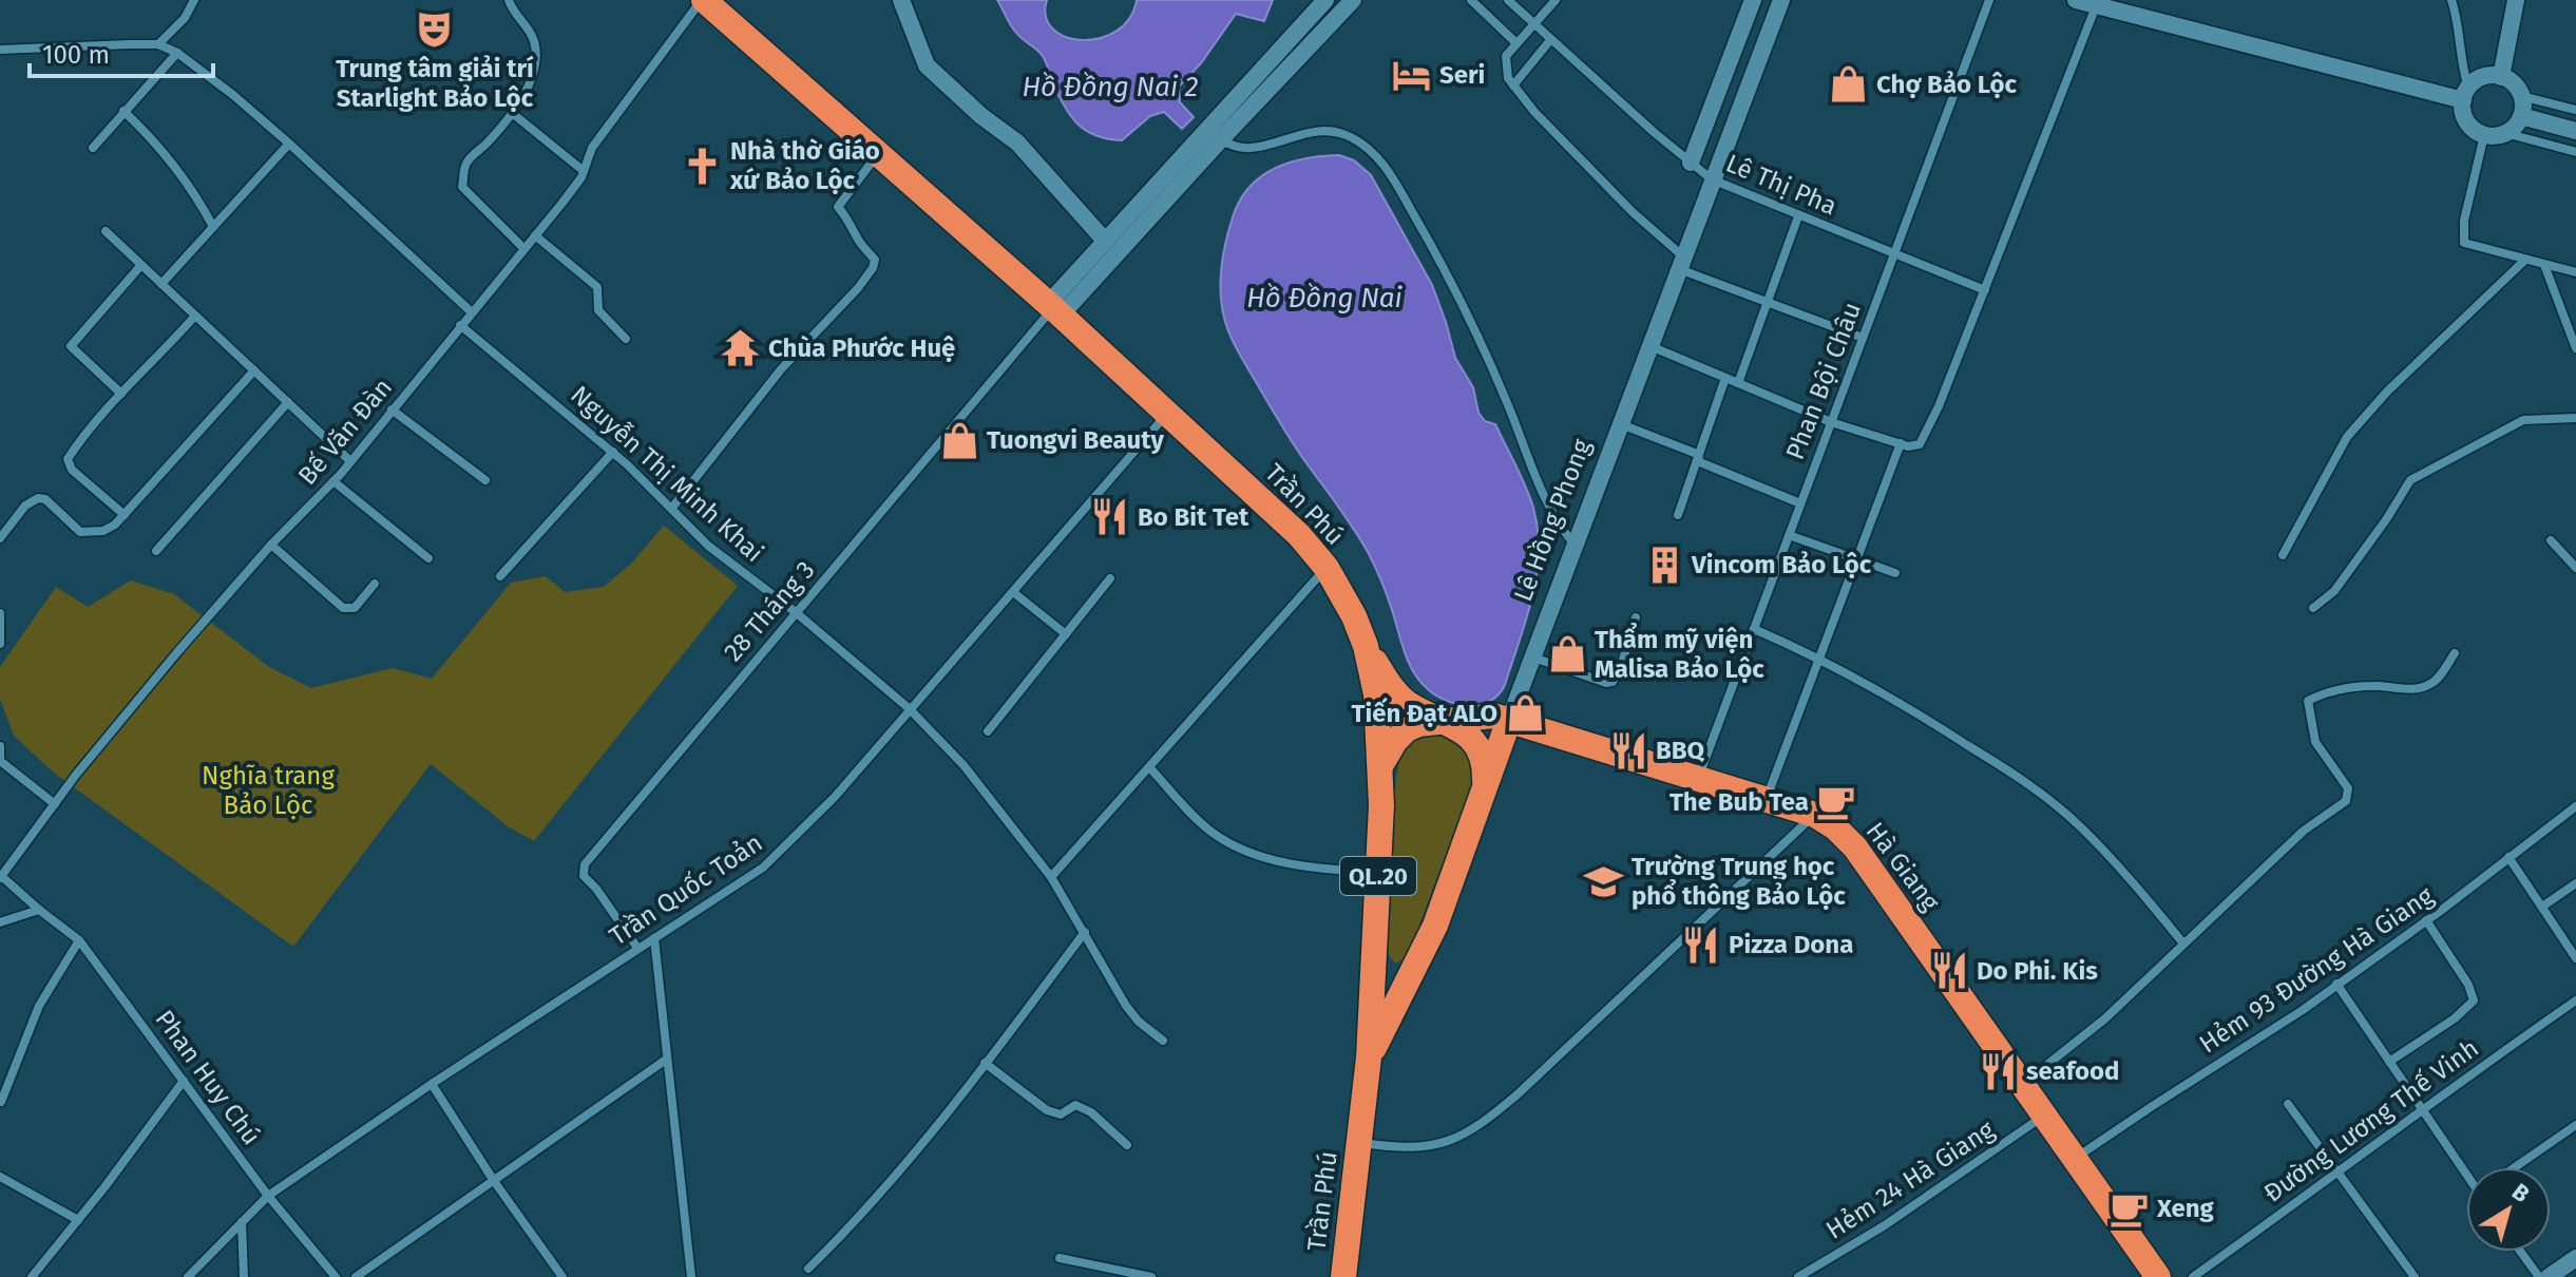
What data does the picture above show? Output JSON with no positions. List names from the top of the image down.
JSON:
{
  "streets": {
    "highway": [
      "Trần Phú",
      "Lê Hồng Phong",
      "Hà Giang",
      "QL.20"
    ],
    "street": [
      "Lê Thị Pha",
      "Phan Bội Châu",
      "Bế Văn Đàn",
      "Nguyễn Thị Minh Khai",
      "28 Tháng 3",
      "Trần Quốc Toản",
      "Hẻm 93 Đường Hà Giang",
      "Phan Huy Chú",
      "Đường Lương Thế Vinh",
      "Hẻm 24 Hà Giang"
    ]
  },
  "crossings": [
    ["Lê Thị Pha", "Phan Bội Châu"],
    ["Lê Thị Pha", "Lê Hồng Phong"],
    ["Phan Bội Châu", "Hà Giang"],
    ["Bế Văn Đàn", "Nguyễn Thị Minh Khai"],
    ["Bế Văn Đàn", "Trần Phú"],
    ["Bế Văn Đàn", "Phan Huy Chú"],
    ["Nguyễn Thị Minh Khai", "28 Tháng 3"],
    ["Nguyễn Thị Minh Khai", "Trần Quốc Toản"],
    ["Trần Phú", "Lê Hồng Phong"],
    ["Trần Phú", "28 Tháng 3"],
    ["Trần Phú", "Hà Giang"],
    ["Trần Phú", "QL.20"],
    ["Trần Phú", "Trần Quốc Toản"],
    ["Lê Hồng Phong", "Hà Giang"],
    ["Lê Hồng Phong", "QL.20"],
    ["28 Tháng 3", "Trần Quốc Toản"],
    ["Hà Giang", "QL.20"],
    ["Hà Giang", "Hẻm 93 Đường Hà Giang"],
    ["Hà Giang", "Hẻm 24 Hà Giang"],
    ["Trần Quốc Toản", "Phan Huy Chú"]
  ],
  "water": ["Hồ Đồng Nai 2", "Hồ Đồng Nai"],
  "parks": ["Nghĩa trang Bảo Lộc"],
  "places": {
    "theatre": ["Trung tâm giải trí Starlight Bảo Lộc"],
    "hotel": ["Seri"],
    "shop": [
      "Chợ Bảo Lộc",
      "Tuongvi Beauty",
      "Thẩm mỹ viện Malisa Bảo Lộc",
      "Tiến Đạt ALO"
    ],
    "church": ["Nhà thờ Giáo xứ Bảo Lộc"],
    "temple": ["Chùa Phước Huệ"],
    "restaurant": [
      "Bo Bit Tet",
      "BBQ",
      "Pizza Dona",
      "Do Phi. Kis",
      "seafood"
    ],
    "building": ["Vincom Bảo Lộc"],
    "cafe": ["The Bub Tea", "Xeng"],
    "school or university": ["Trường Trung học phổ thông Bảo Lộc"]
  },
  "scale_bar": "100 m",
  "north": "top right"
}
